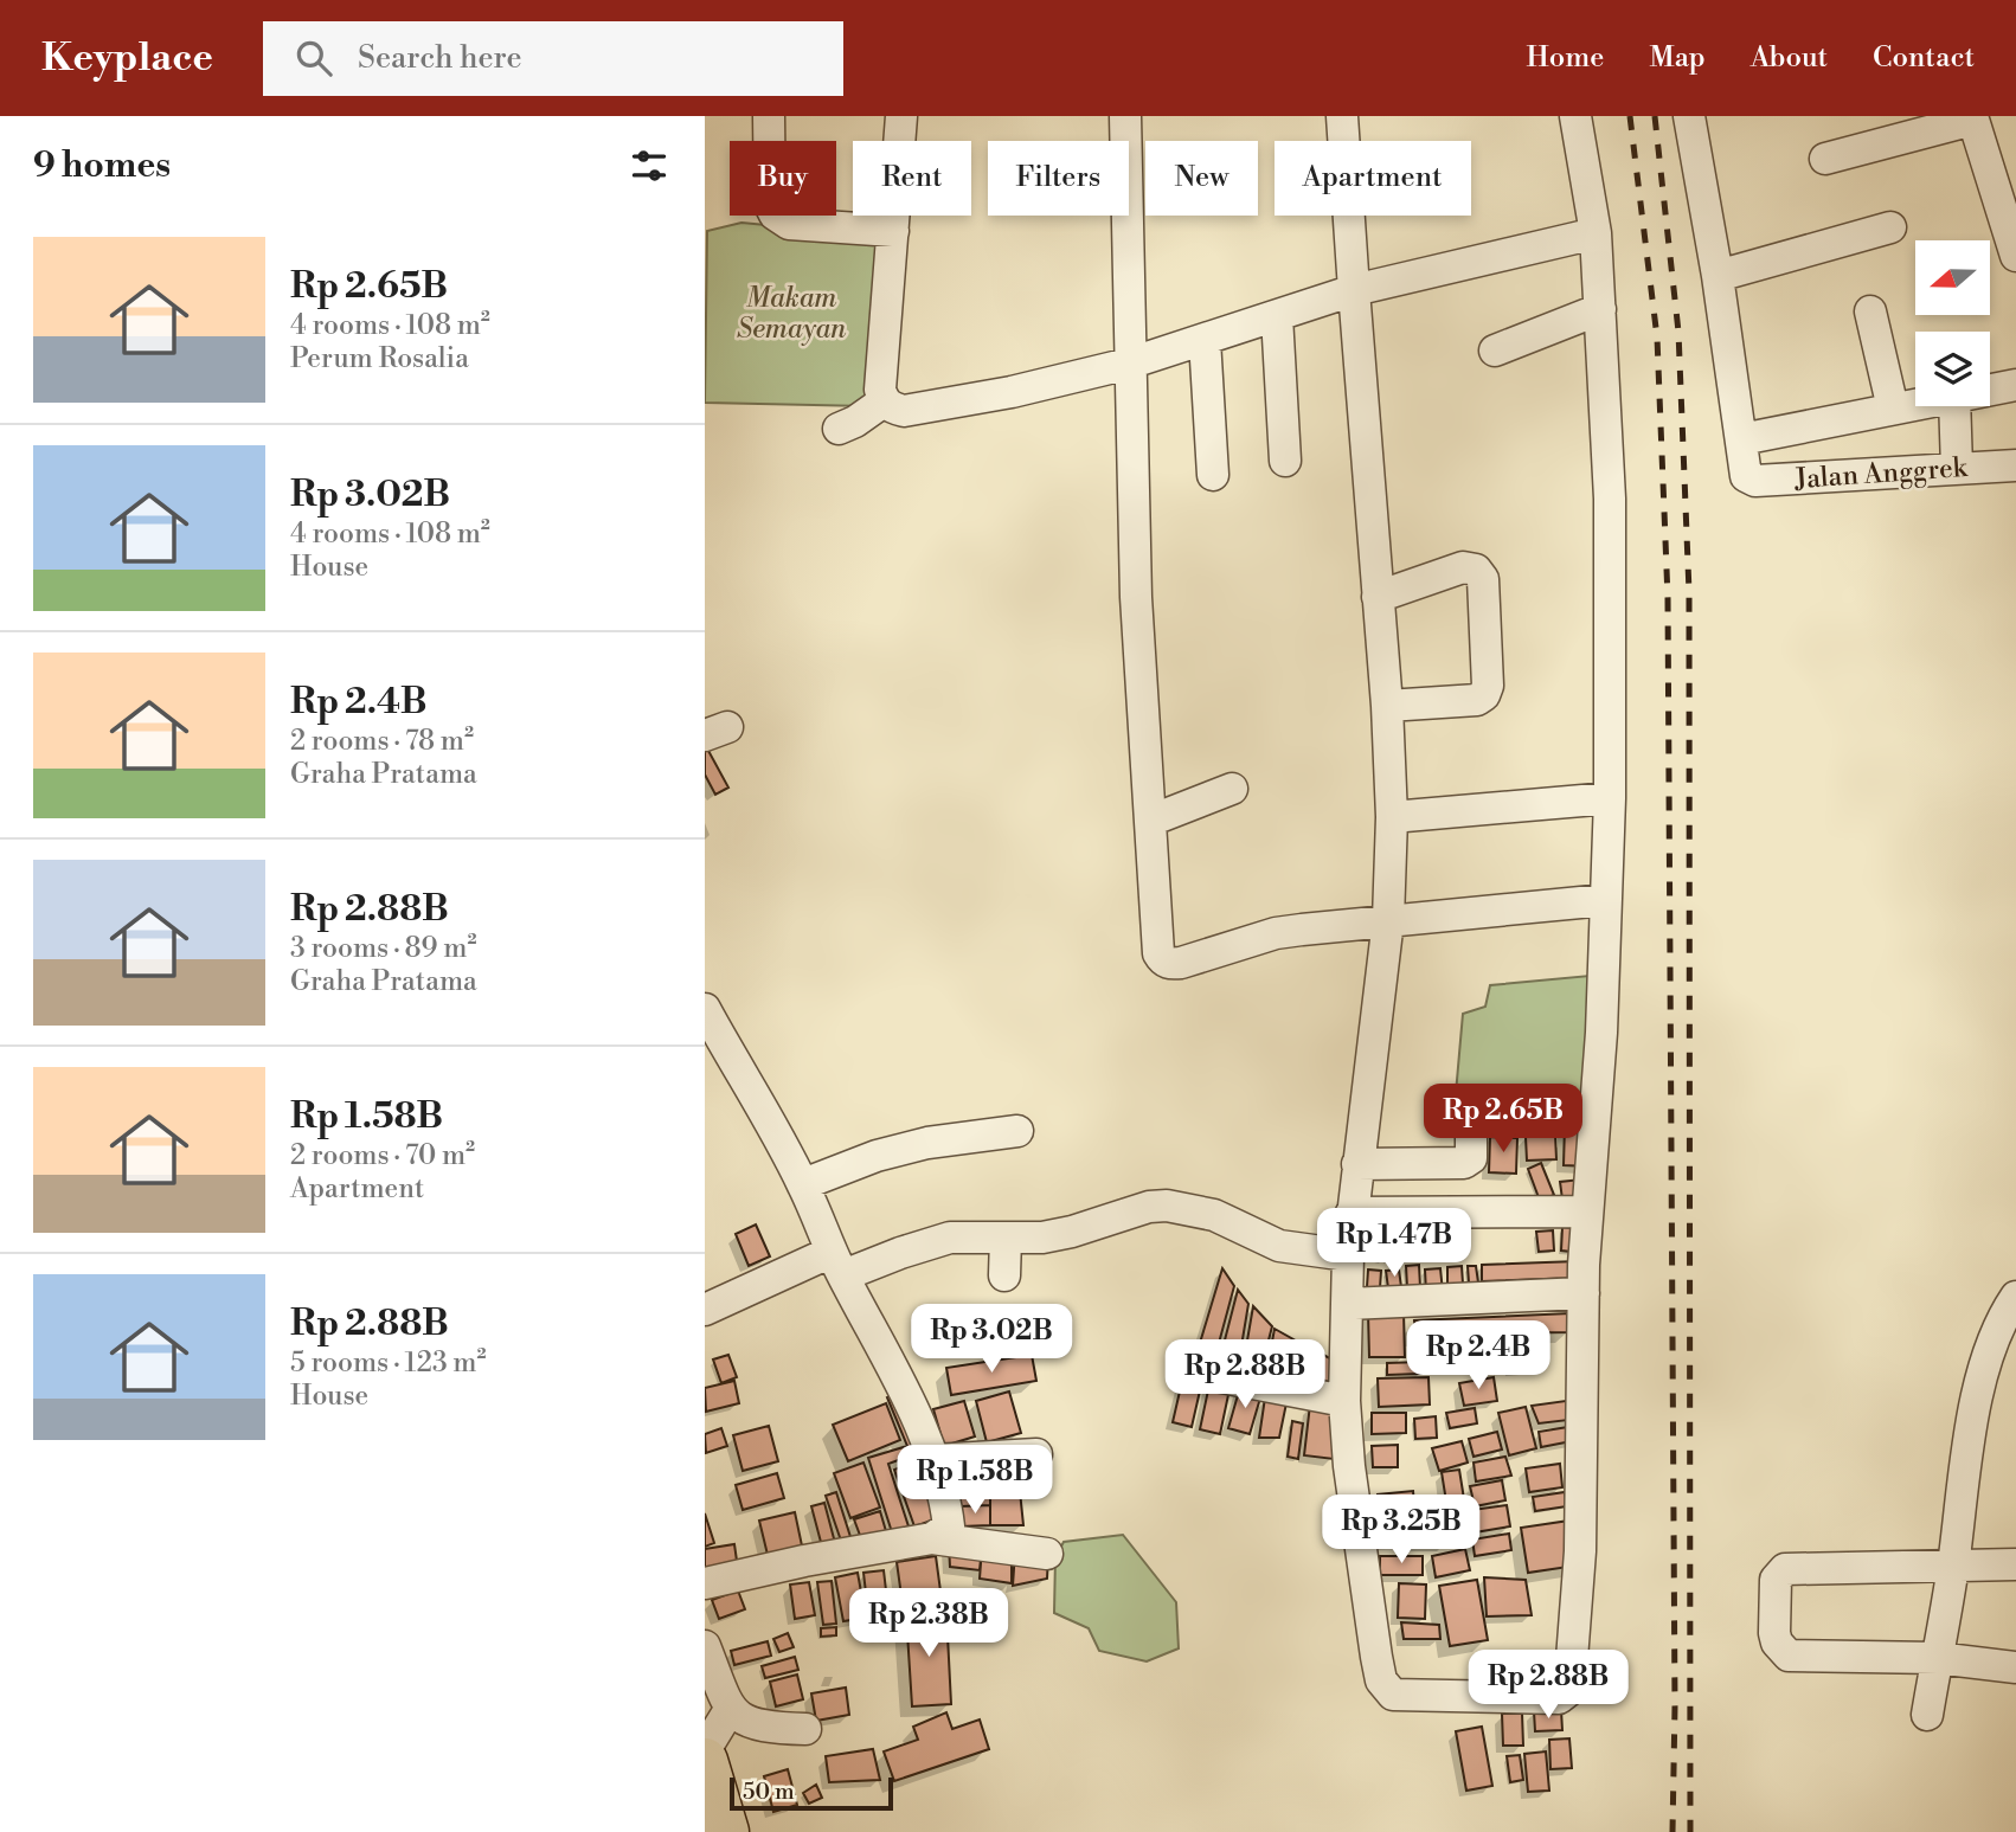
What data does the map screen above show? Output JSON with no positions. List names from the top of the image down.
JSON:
{
  "streets": {
    "street": ["Jalan Anggrek"]
  },
  "parks": ["Makam Semayan"],
  "scale_bar": "50 m",
  "north": "left",
  "page": {
    "header": "Keyplace",
    "search": "Search here",
    "nav": [
      "Home",
      "Map",
      "About",
      "Contact"
    ],
    "heading": "9 homes",
    "chip": [
      "Buy",
      "Rent",
      "Filters",
      "New",
      "Apartment"
    ],
    "list": [
      {
        "name": "Rp 2.65B",
        "note": "4 rooms · 108 m² · Perum Rosalia"
      },
      {
        "name": "Rp 3.02B",
        "note": "4 rooms · 108 m² · House"
      },
      {
        "name": "Rp 2.4B",
        "note": "2 rooms · 78 m² · Graha Pratama"
      },
      {
        "name": "Rp 2.88B",
        "note": "3 rooms · 89 m² · Graha Pratama"
      },
      {
        "name": "Rp 1.58B",
        "note": "2 rooms · 70 m² · Apartment"
      },
      {
        "name": "Rp 2.88B",
        "note": "5 rooms · 123 m² · House"
      }
    ],
    "price": [
      "Rp 2.65B",
      "Rp 1.47B",
      "Rp 3.02B",
      "Rp 2.4B",
      "Rp 2.88B",
      "Rp 1.58B",
      "Rp 3.25B",
      "Rp 2.38B",
      "Rp 2.88B"
    ],
    "scale": "50 m"
  }
}
